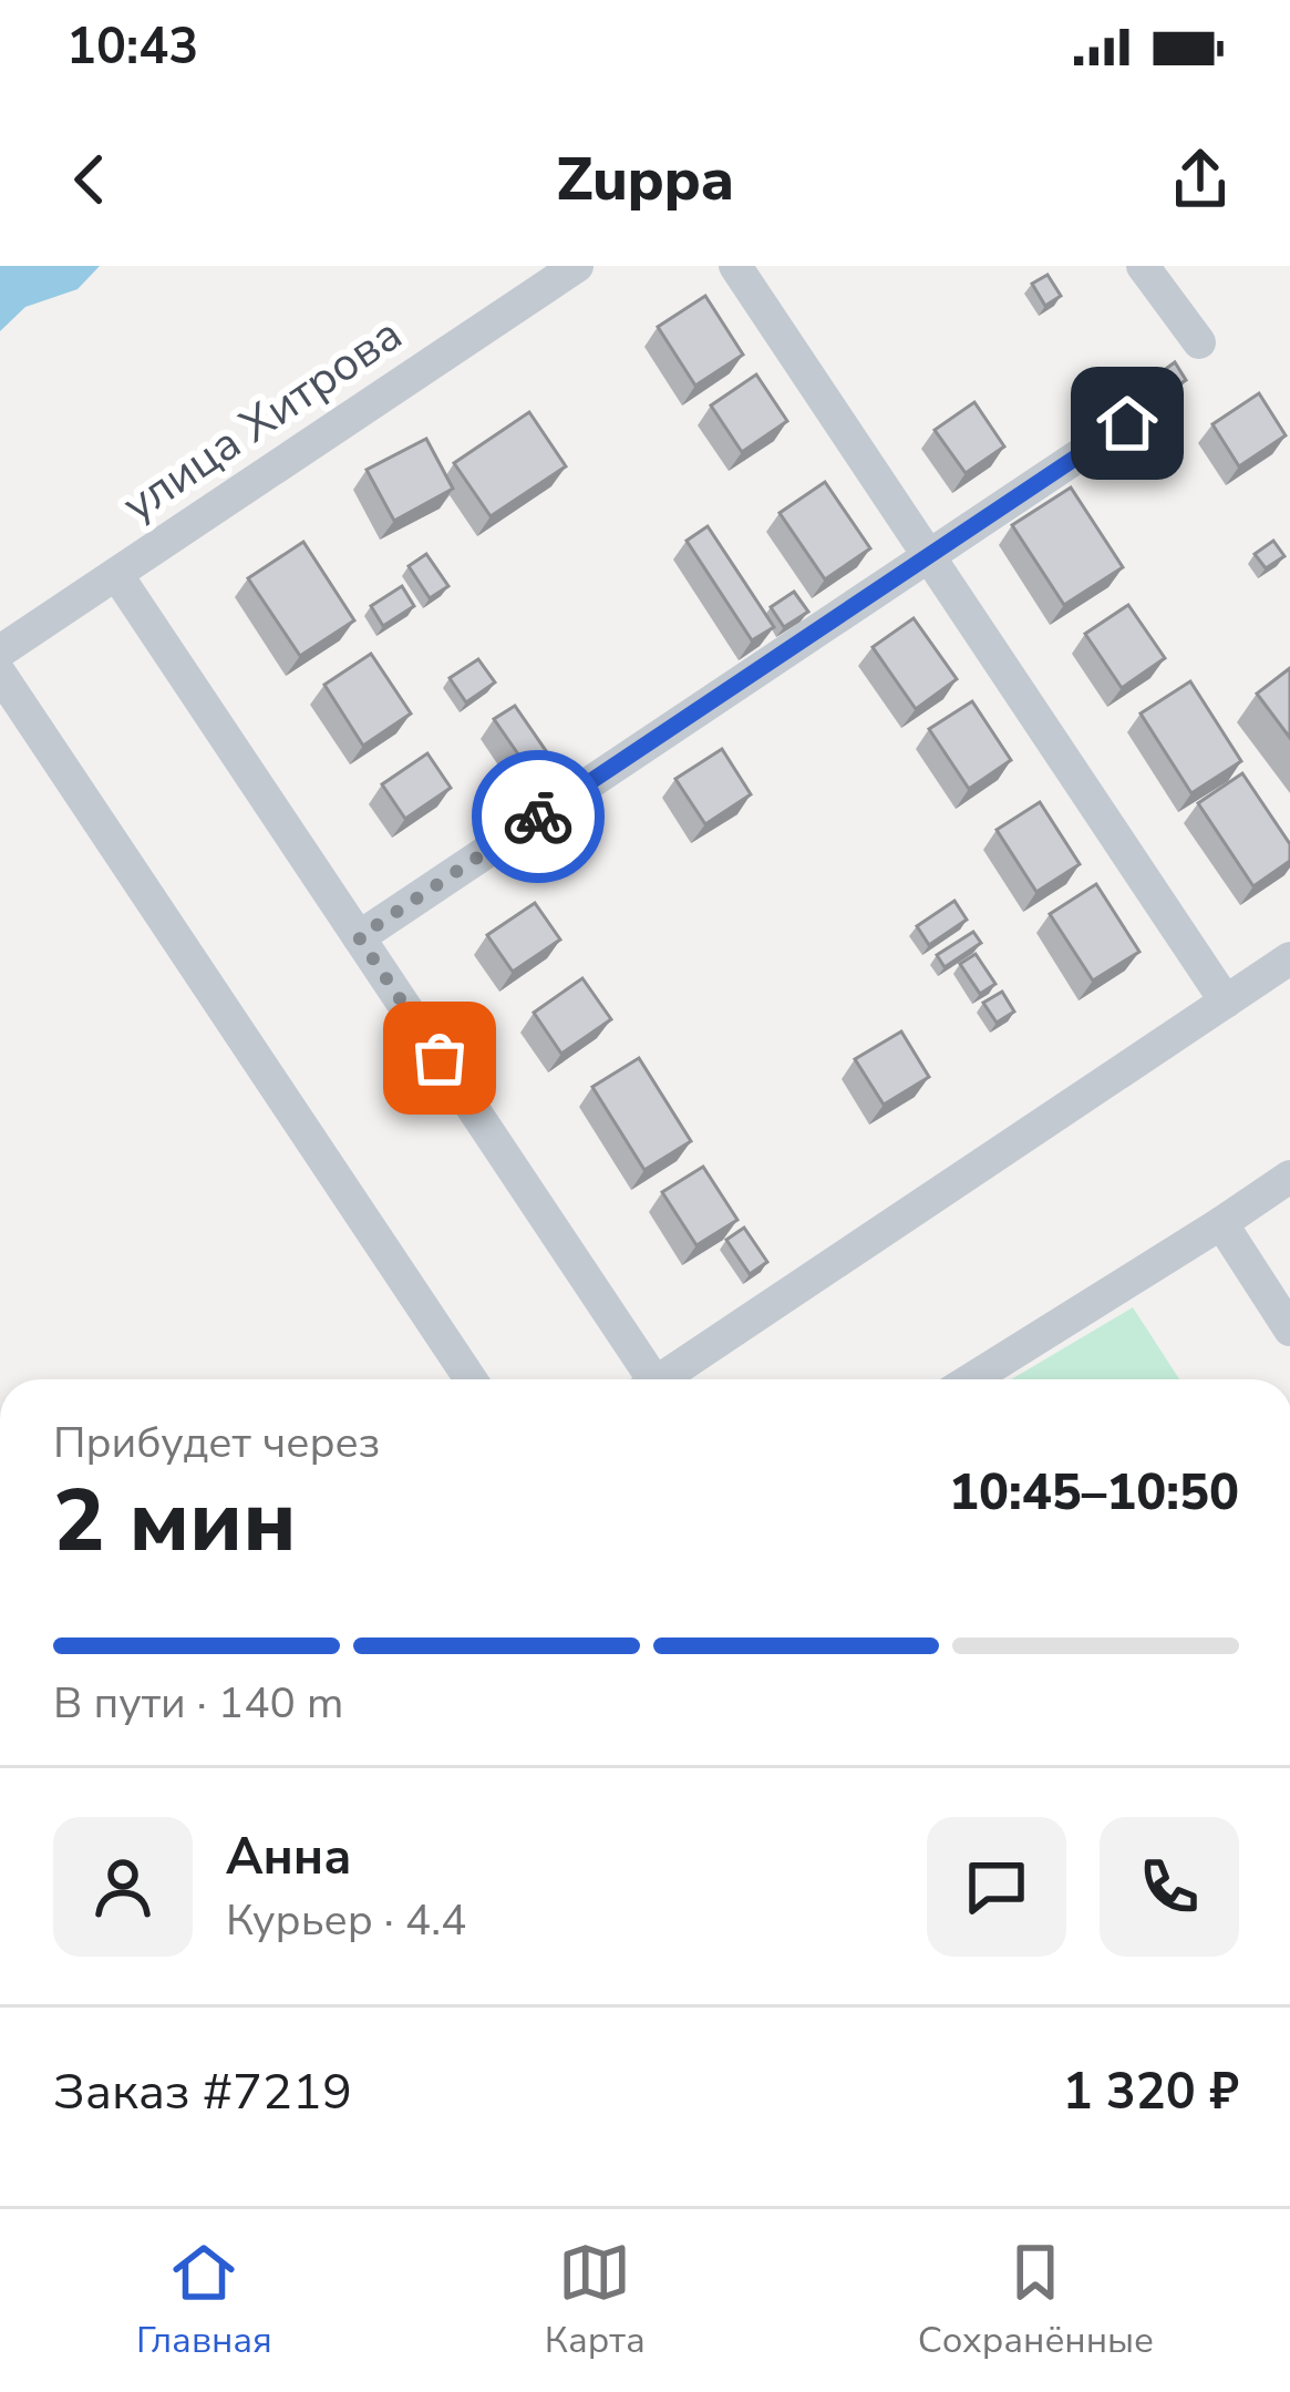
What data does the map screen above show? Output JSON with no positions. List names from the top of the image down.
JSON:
{
  "streets": {
    "street": ["улица Хитрова"]
  },
  "page": {
    "status": "10:43",
    "header": "Zuppa",
    "heading": ["2 мин", "Прибудет через", "10:45–10:50"],
    "panel": [
      "Анна",
      "Курьер · 4.4",
      "Заказ #7219",
      "1 320 ₽"
    ],
    "bar": "В пути · 140 m",
    "tabs": ["Главная", "Карта", "Сохранённые"]
  }
}
